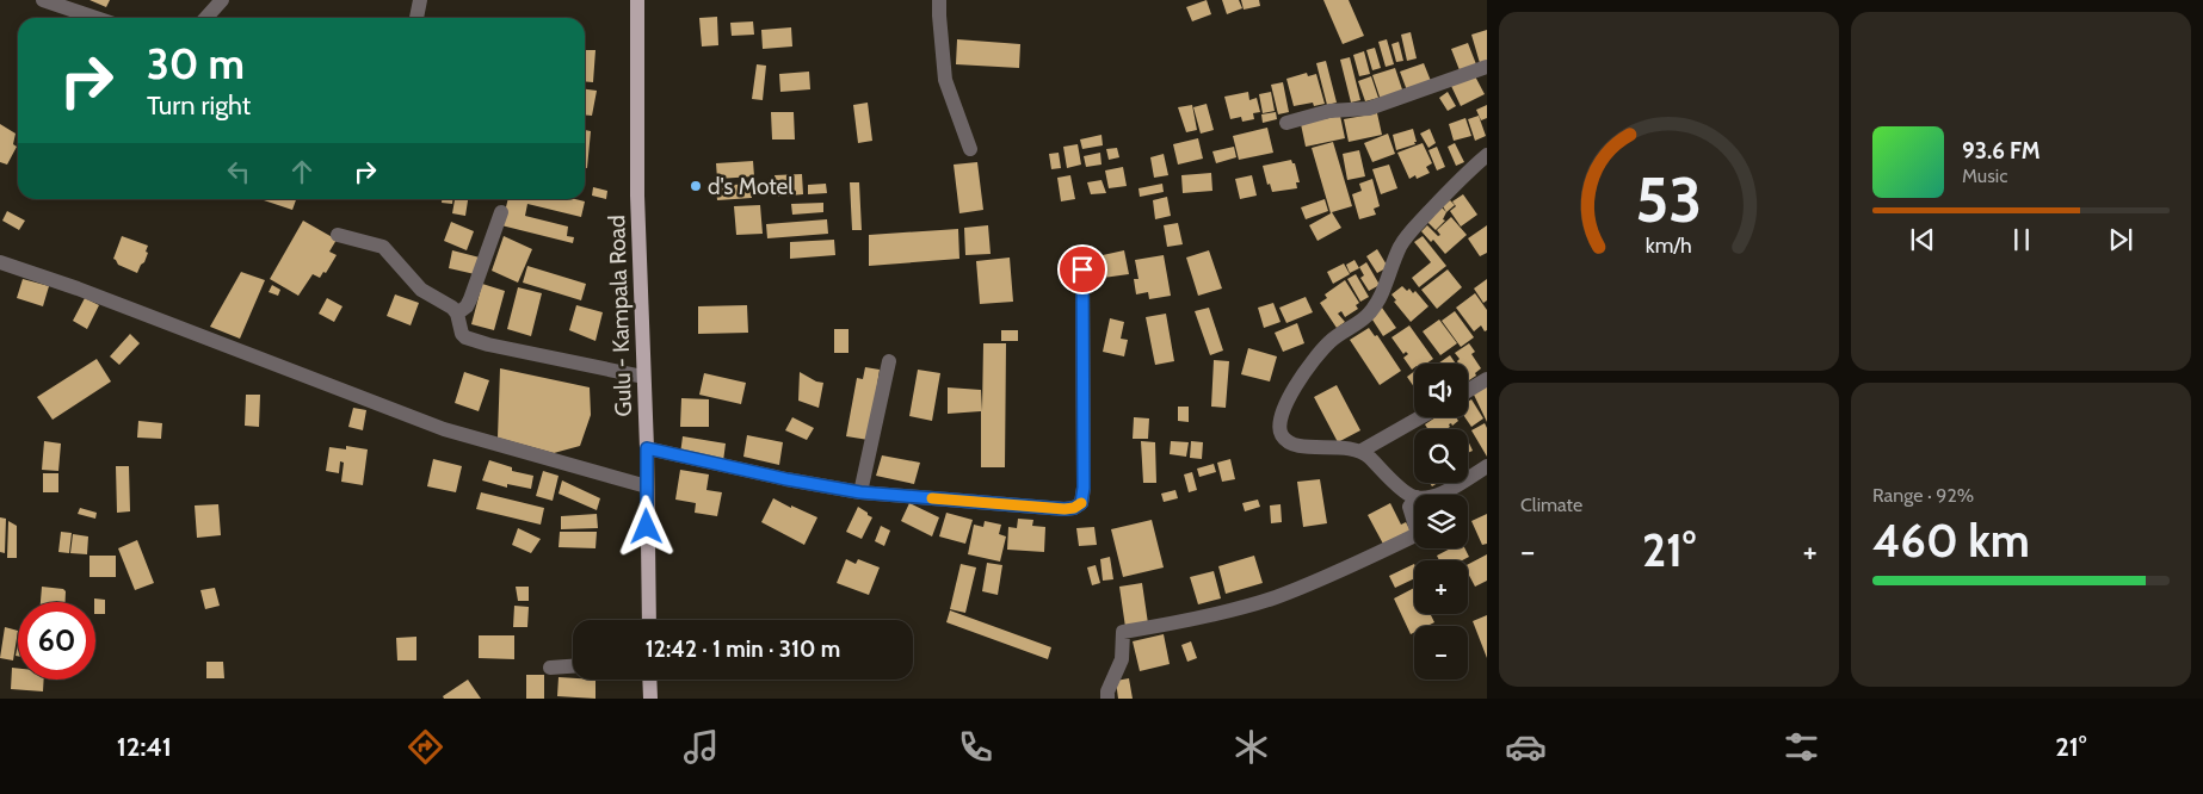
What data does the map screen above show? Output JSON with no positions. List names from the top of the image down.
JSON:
{
  "streets": {
    "main road": ["Gulu - Kampala Road"]
  },
  "places": ["d's Motel"],
  "page": {
    "turn": ["30 m", "Turn right"],
    "song": ["93.6 FM", "Music"],
    "map_buttons": ["+", "−"],
    "tile": [
      "Climate",
      ["Range · 92%", "460 km"]
    ],
    "heat": ["−", "21°", "+"],
    "limit": "60",
    "trip": "12:42 · 1 min · 310 m",
    "tabs": ["12:41", "21°"],
    "gauge": ["53", "km/h"]
  }
}
